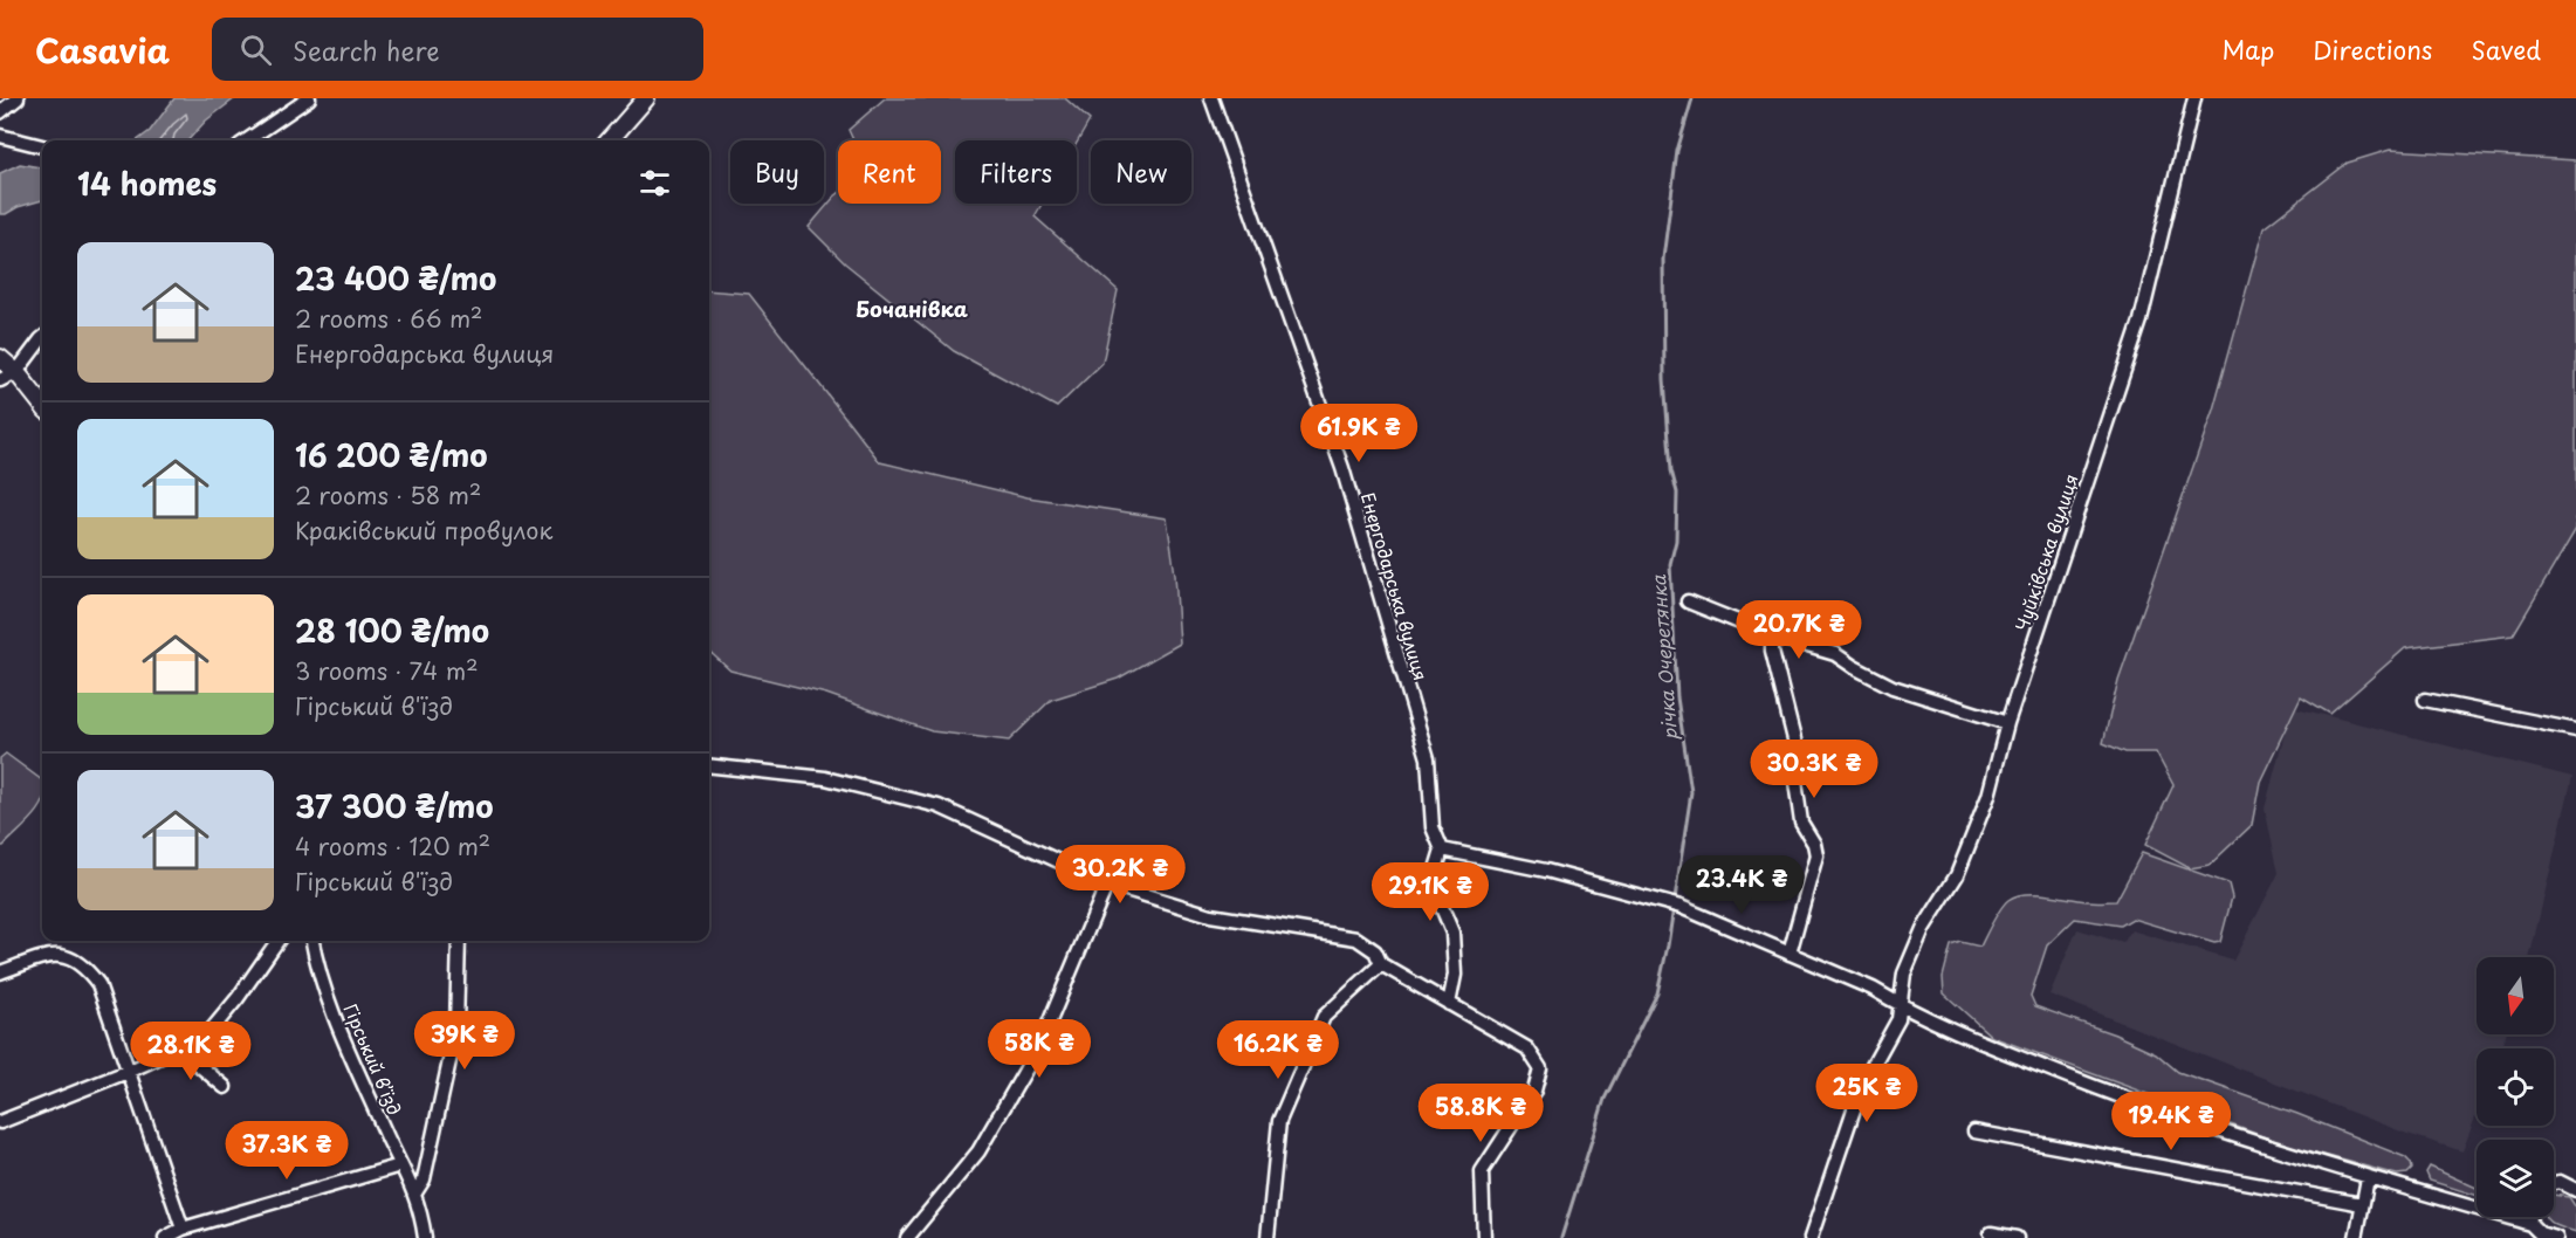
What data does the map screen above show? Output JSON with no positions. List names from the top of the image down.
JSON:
{
  "streets": {
    "street": ["Чуйківська вулиця", "Енергодарська вулиця", "Гірський в’їзд"]
  },
  "districts": ["Бочанівка"],
  "water": ["річка Очеретянка"],
  "north": "bottom",
  "page": {
    "header": "Casavia",
    "search": "Search here",
    "nav": ["Map", "Directions", "Saved"],
    "chip": [
      "Buy",
      "Rent",
      "Filters",
      "New"
    ],
    "heading": "14 homes",
    "list": [
      {
        "name": "23 400 ₴/mo",
        "note": "2 rooms · 66 m² · Енергодарська вулиця"
      },
      {
        "name": "16 200 ₴/mo",
        "note": "2 rooms · 58 m² · Краківський провулок"
      },
      {
        "name": "28 100 ₴/mo",
        "note": "3 rooms · 74 m² · Гірський в'їзд"
      },
      {
        "name": "37 300 ₴/mo",
        "note": "4 rooms · 120 m² · Гірський в'їзд"
      }
    ],
    "price": [
      "61.9K ₴",
      "20.7K ₴",
      "30.3K ₴",
      "30.2K ₴",
      "23.4K ₴",
      "29.1K ₴",
      "39K ₴",
      "58K ₴",
      "16.2K ₴",
      "28.1K ₴",
      "25K ₴",
      "58.8K ₴",
      "19.4K ₴",
      "37.3K ₴"
    ]
  }
}
